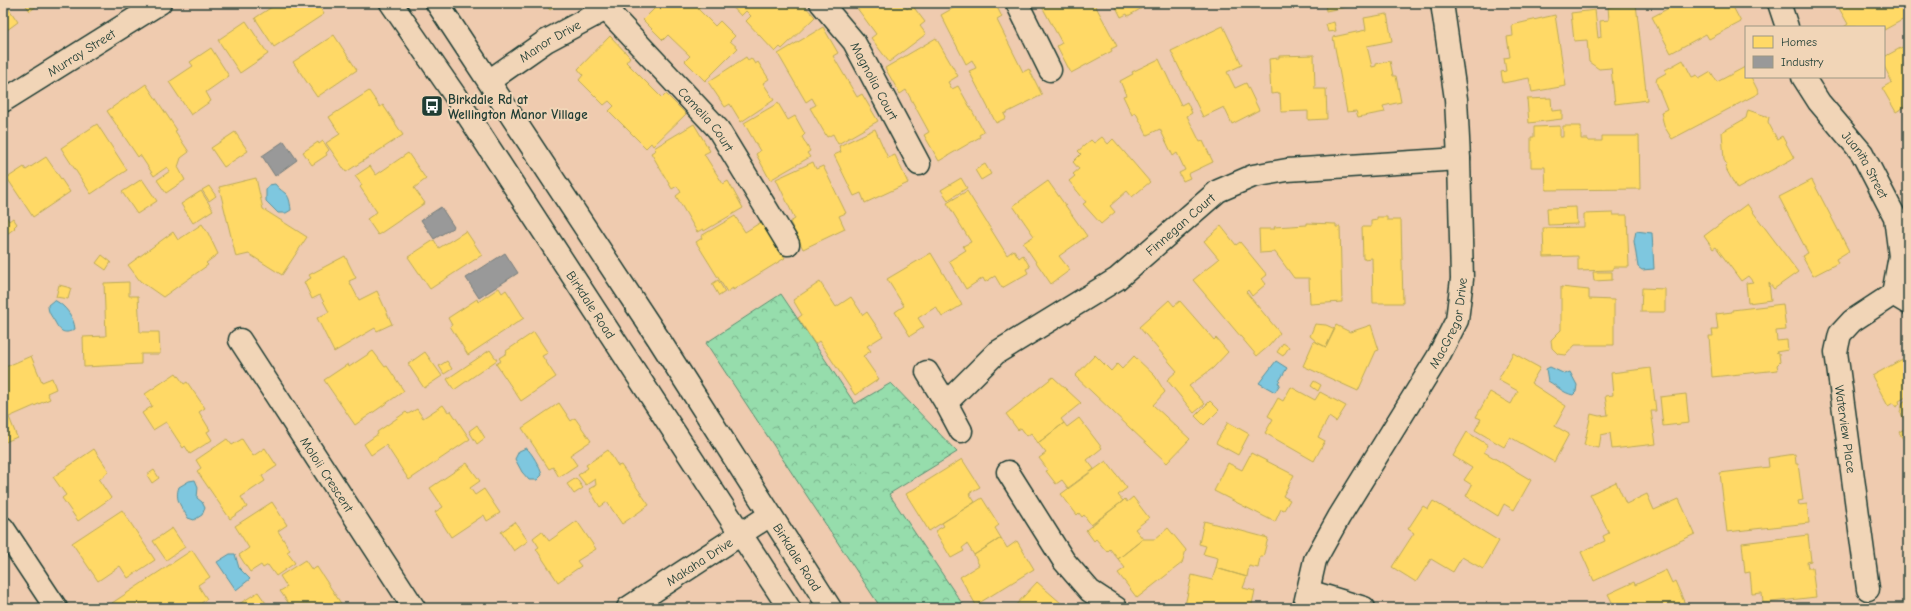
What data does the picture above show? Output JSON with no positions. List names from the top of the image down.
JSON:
{
  "streets": {
    "street": [
      "Manor Drive",
      "Murray Street",
      "Magnolia Court",
      "Camelia Court",
      "Juanita Street",
      "Finnegan Court",
      "Birkdale Road",
      "MacGregor Drive",
      "Waterview Place",
      "Moloii Crescent",
      "Makaha Drive"
    ]
  },
  "crossings": [
    ["Manor Drive", "Camelia Court"],
    ["Manor Drive", "Birkdale Road"],
    ["Juanita Street", "Waterview Place"],
    ["Finnegan Court", "MacGregor Drive"],
    ["Birkdale Road", "Makaha Drive"]
  ],
  "places": {
    "bus stop": ["Birkdale Rd at Wellington Manor Village"]
  },
  "legend": ["Homes", "Industry"]
}
